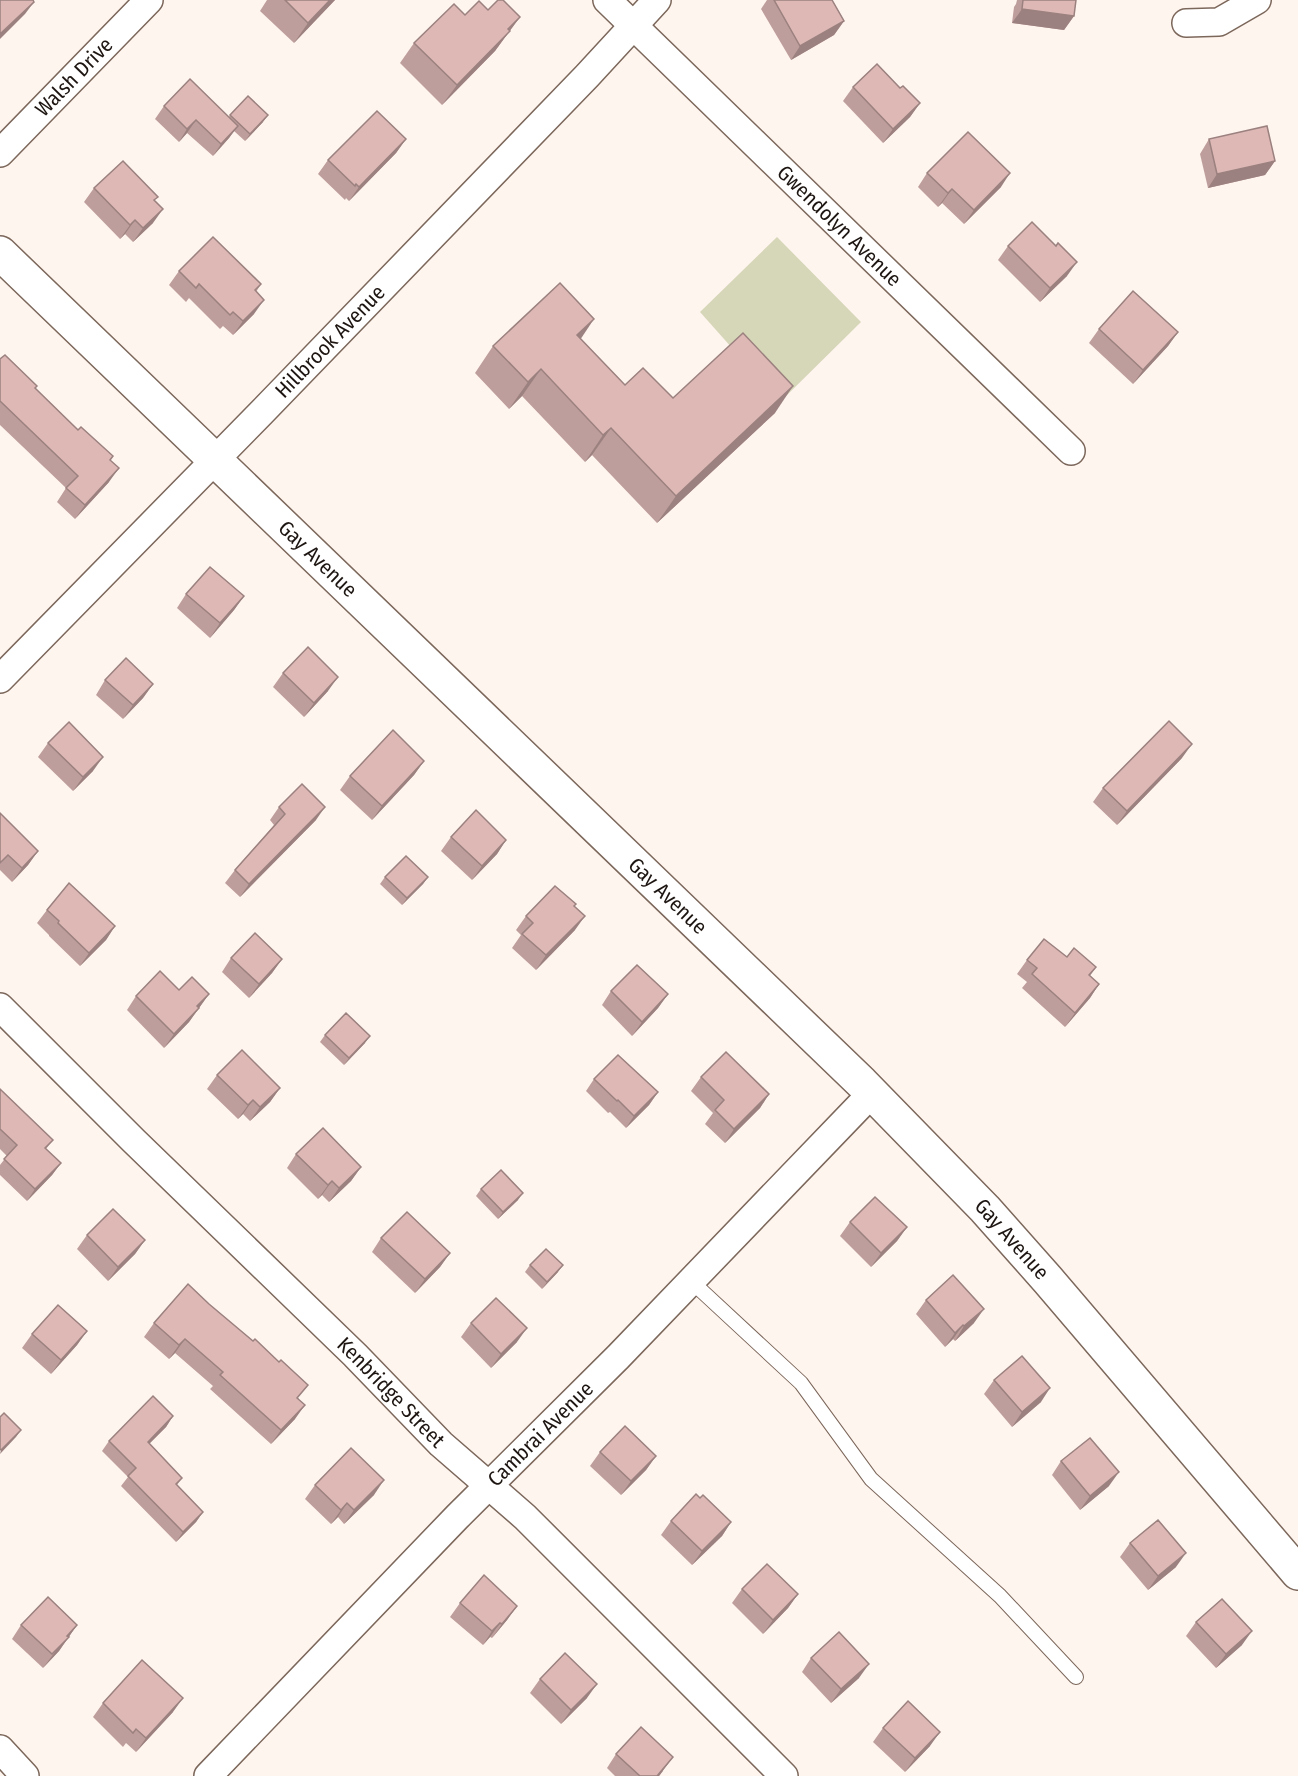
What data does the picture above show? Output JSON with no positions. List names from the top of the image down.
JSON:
{
  "streets": {
    "street": [
      "Walsh Drive",
      "Gwendolyn Avenue",
      "Hillbrook Avenue",
      "Gay Avenue",
      "Kenbridge Street",
      "Cambrai Avenue"
    ]
  },
  "crossings": [
    ["Gwendolyn Avenue", "Hillbrook Avenue"],
    ["Hillbrook Avenue", "Gay Avenue"],
    ["Gay Avenue", "Cambrai Avenue"],
    ["Kenbridge Street", "Cambrai Avenue"]
  ]
}
